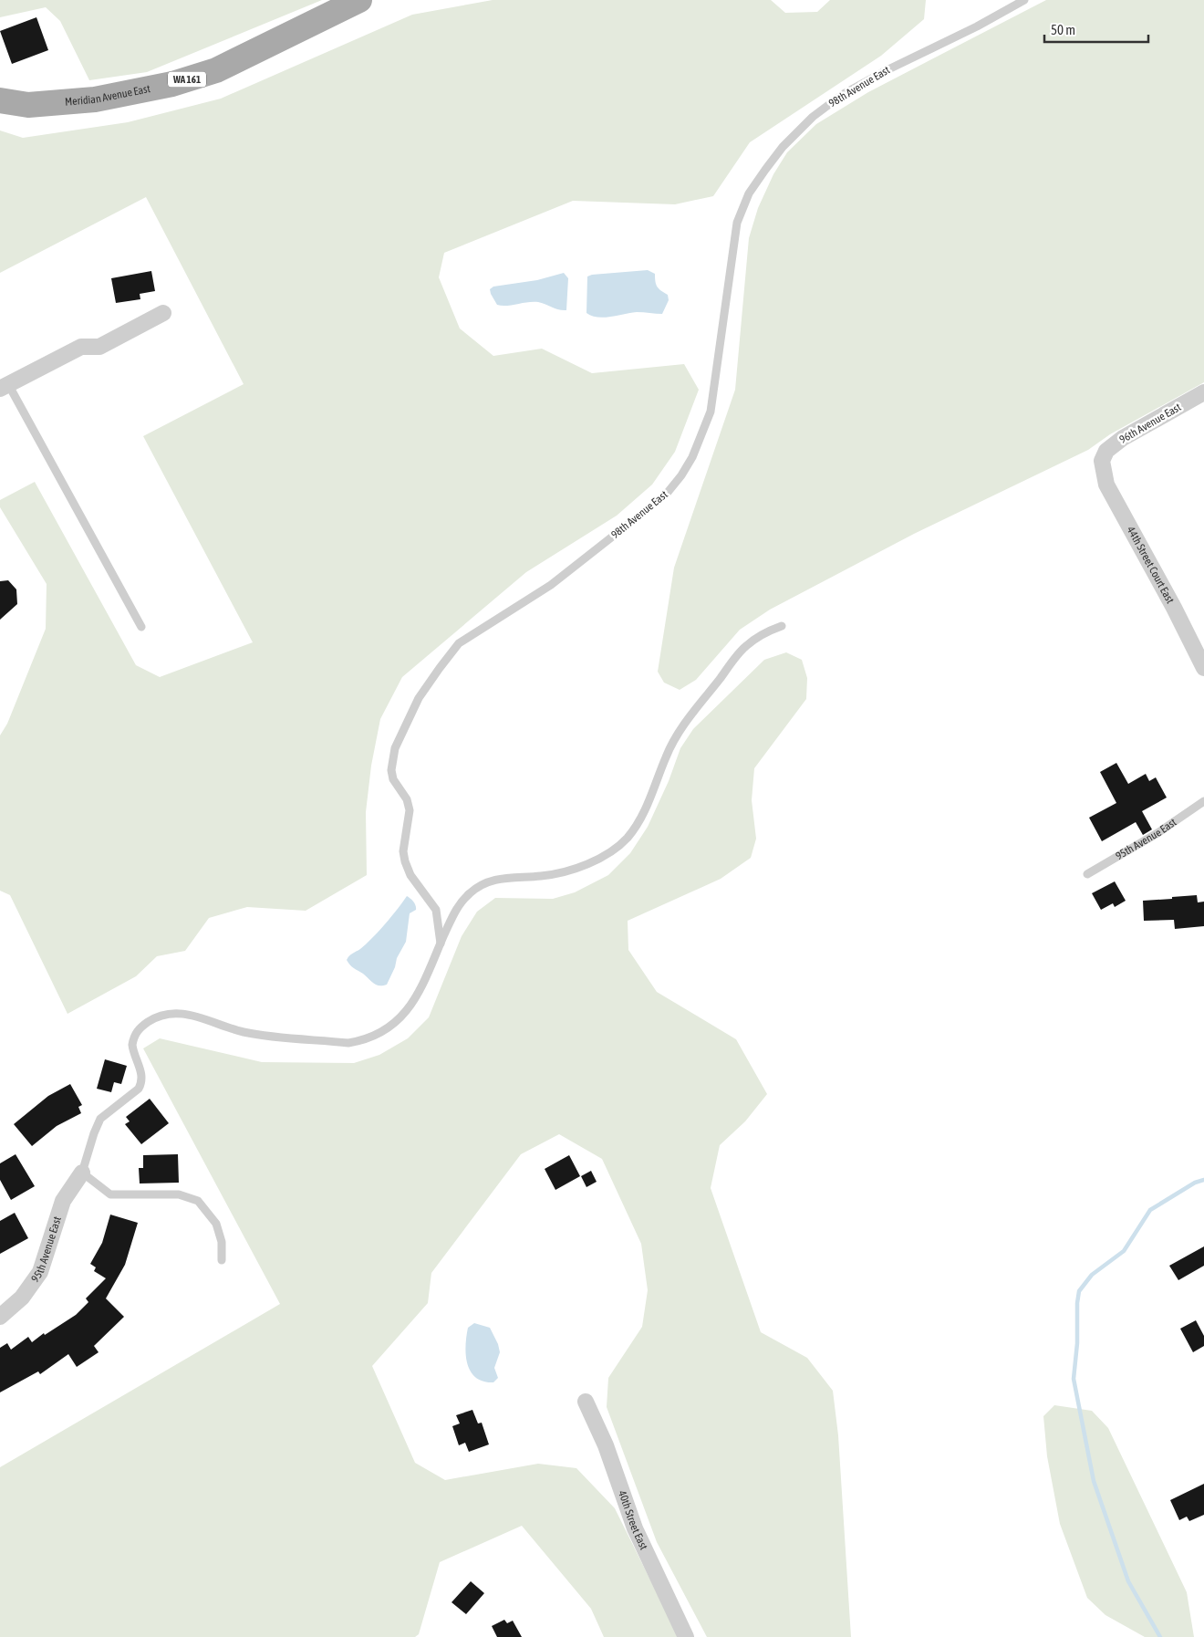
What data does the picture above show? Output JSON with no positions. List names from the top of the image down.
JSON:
{
  "streets": {
    "main road": ["WA 161", "Meridian Avenue East"],
    "street": [
      "96th Avenue East",
      "44th Street Court East",
      "95th Avenue East",
      "40th Street East"
    ],
    "lane": ["98th Avenue East"]
  },
  "crossings": [
    ["96th Avenue East", "44th Street Court East"]
  ],
  "scale_bar": "50 m"
}
